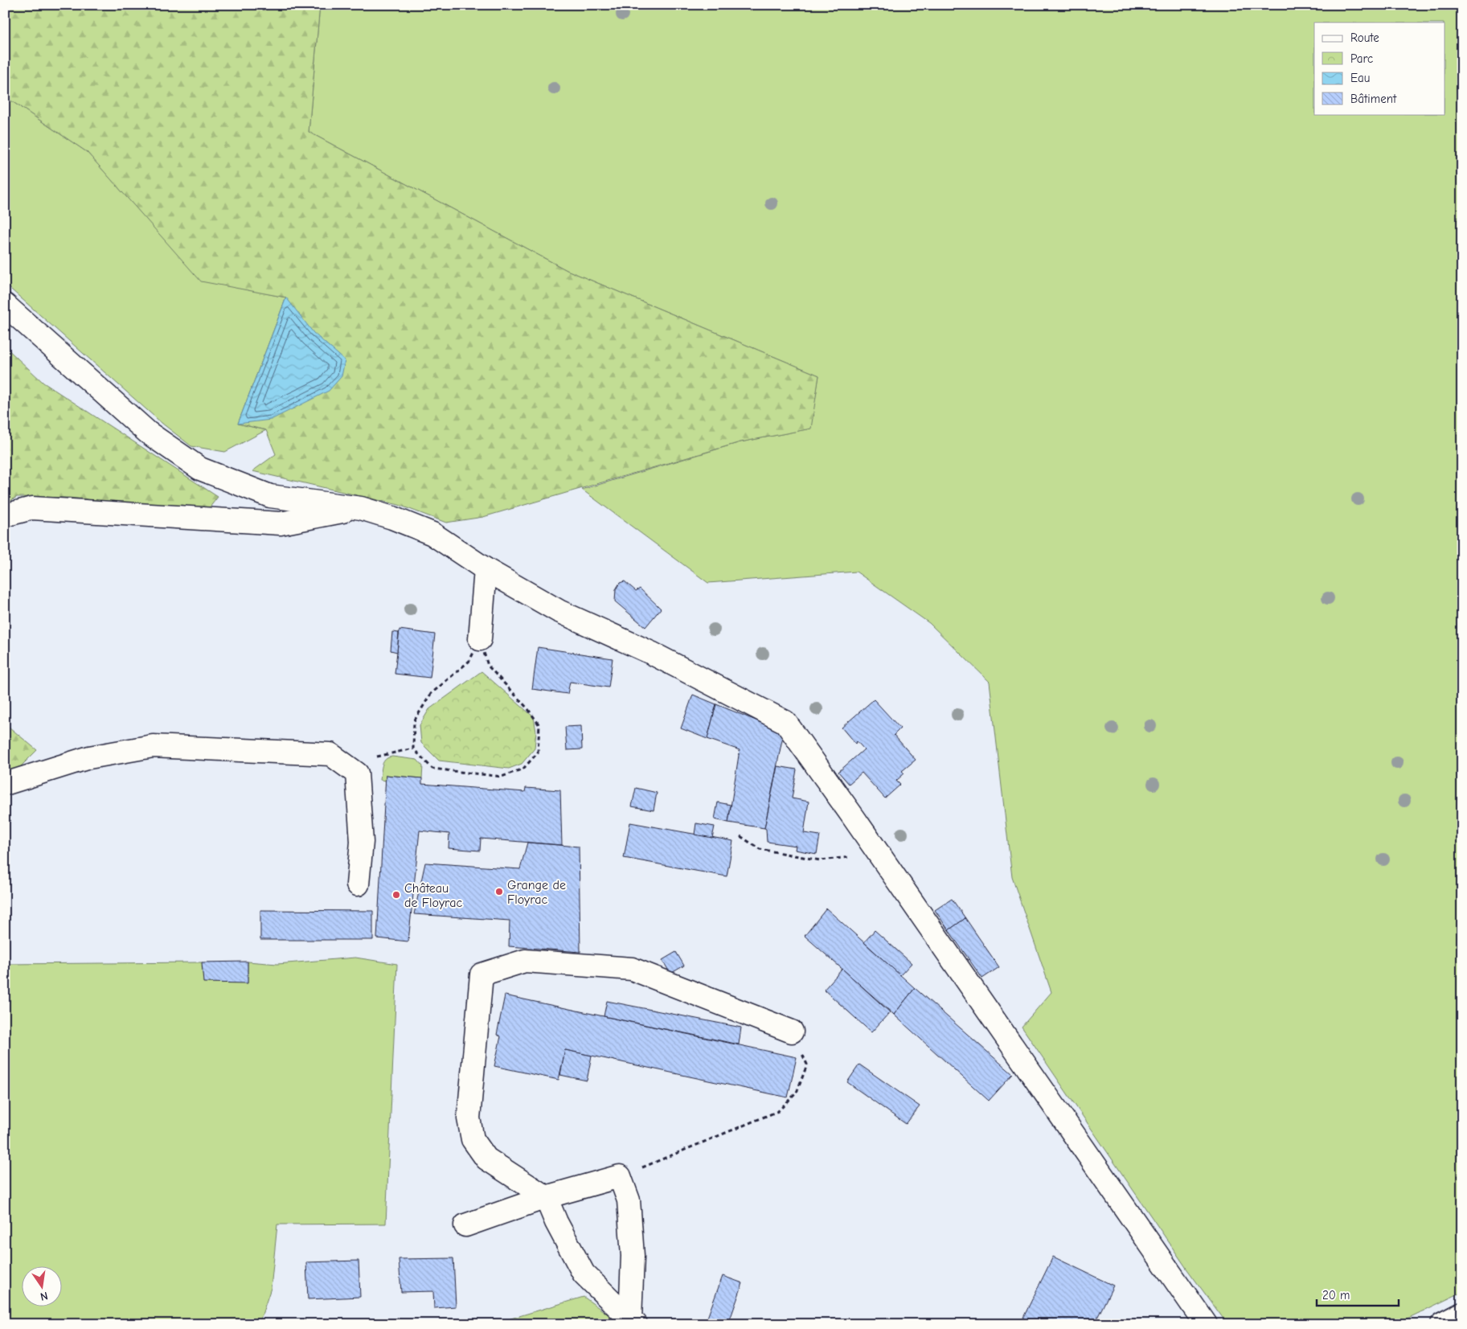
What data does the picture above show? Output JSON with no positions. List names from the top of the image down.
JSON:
{
  "places": ["Grange de Floyrac", "Château de Floyrac"],
  "legend": [
    "Route",
    "Parc",
    "Eau",
    "Bâtiment"
  ],
  "scale_bar": "20 m",
  "north": "bottom"
}
